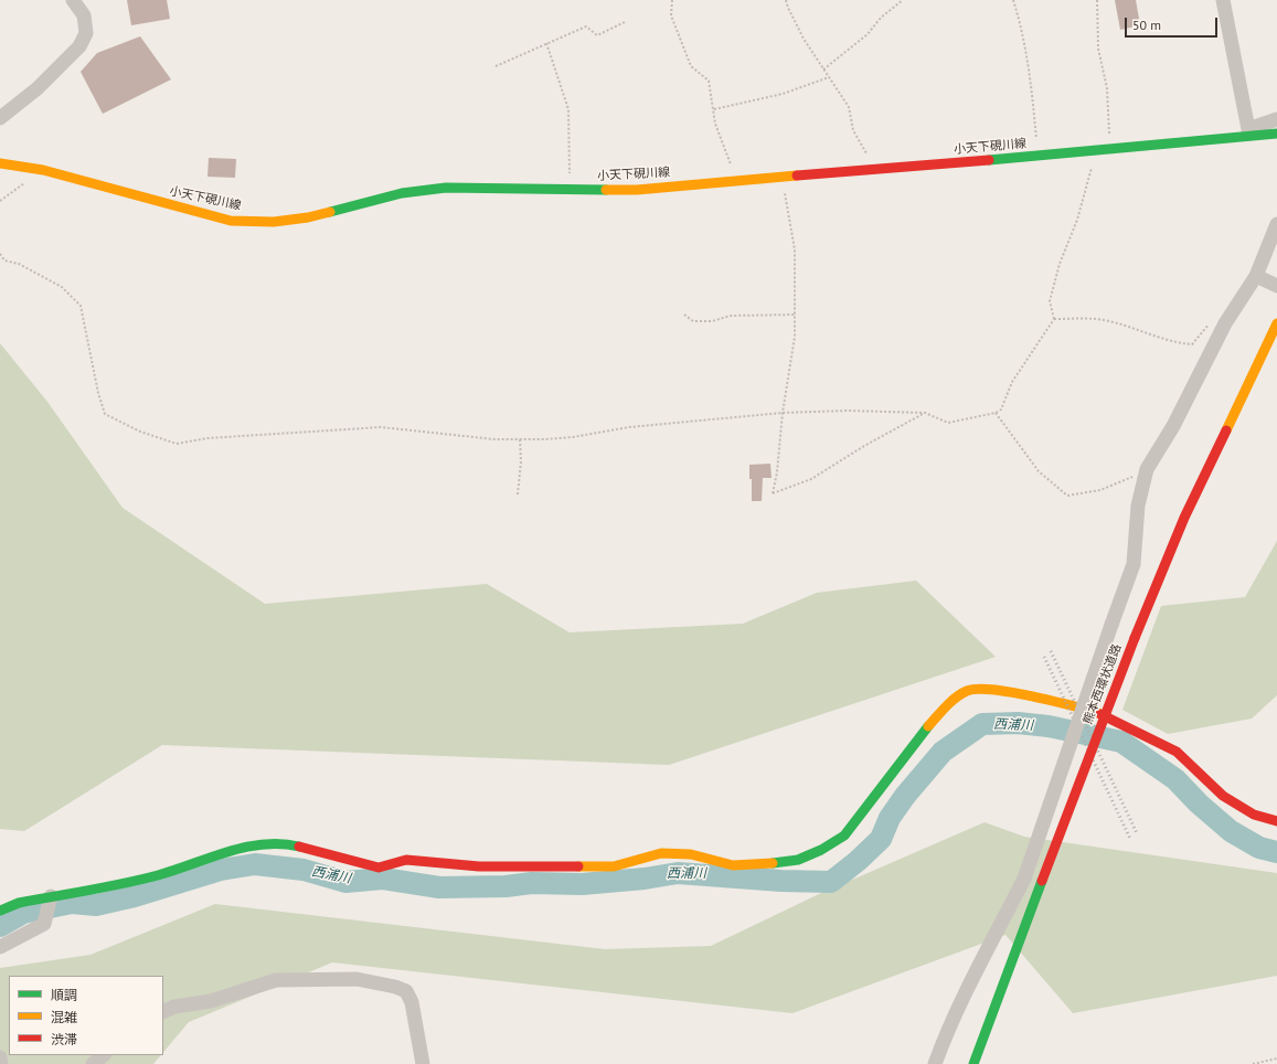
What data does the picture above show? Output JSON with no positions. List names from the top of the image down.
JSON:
{
  "streets": {
    "main road": ["小天下硯川線", "熊本西環状道路"]
  },
  "water": ["西浦川"],
  "legend": ["順調", "混雑", "渋滞"],
  "scale_bar": "50 m"
}
